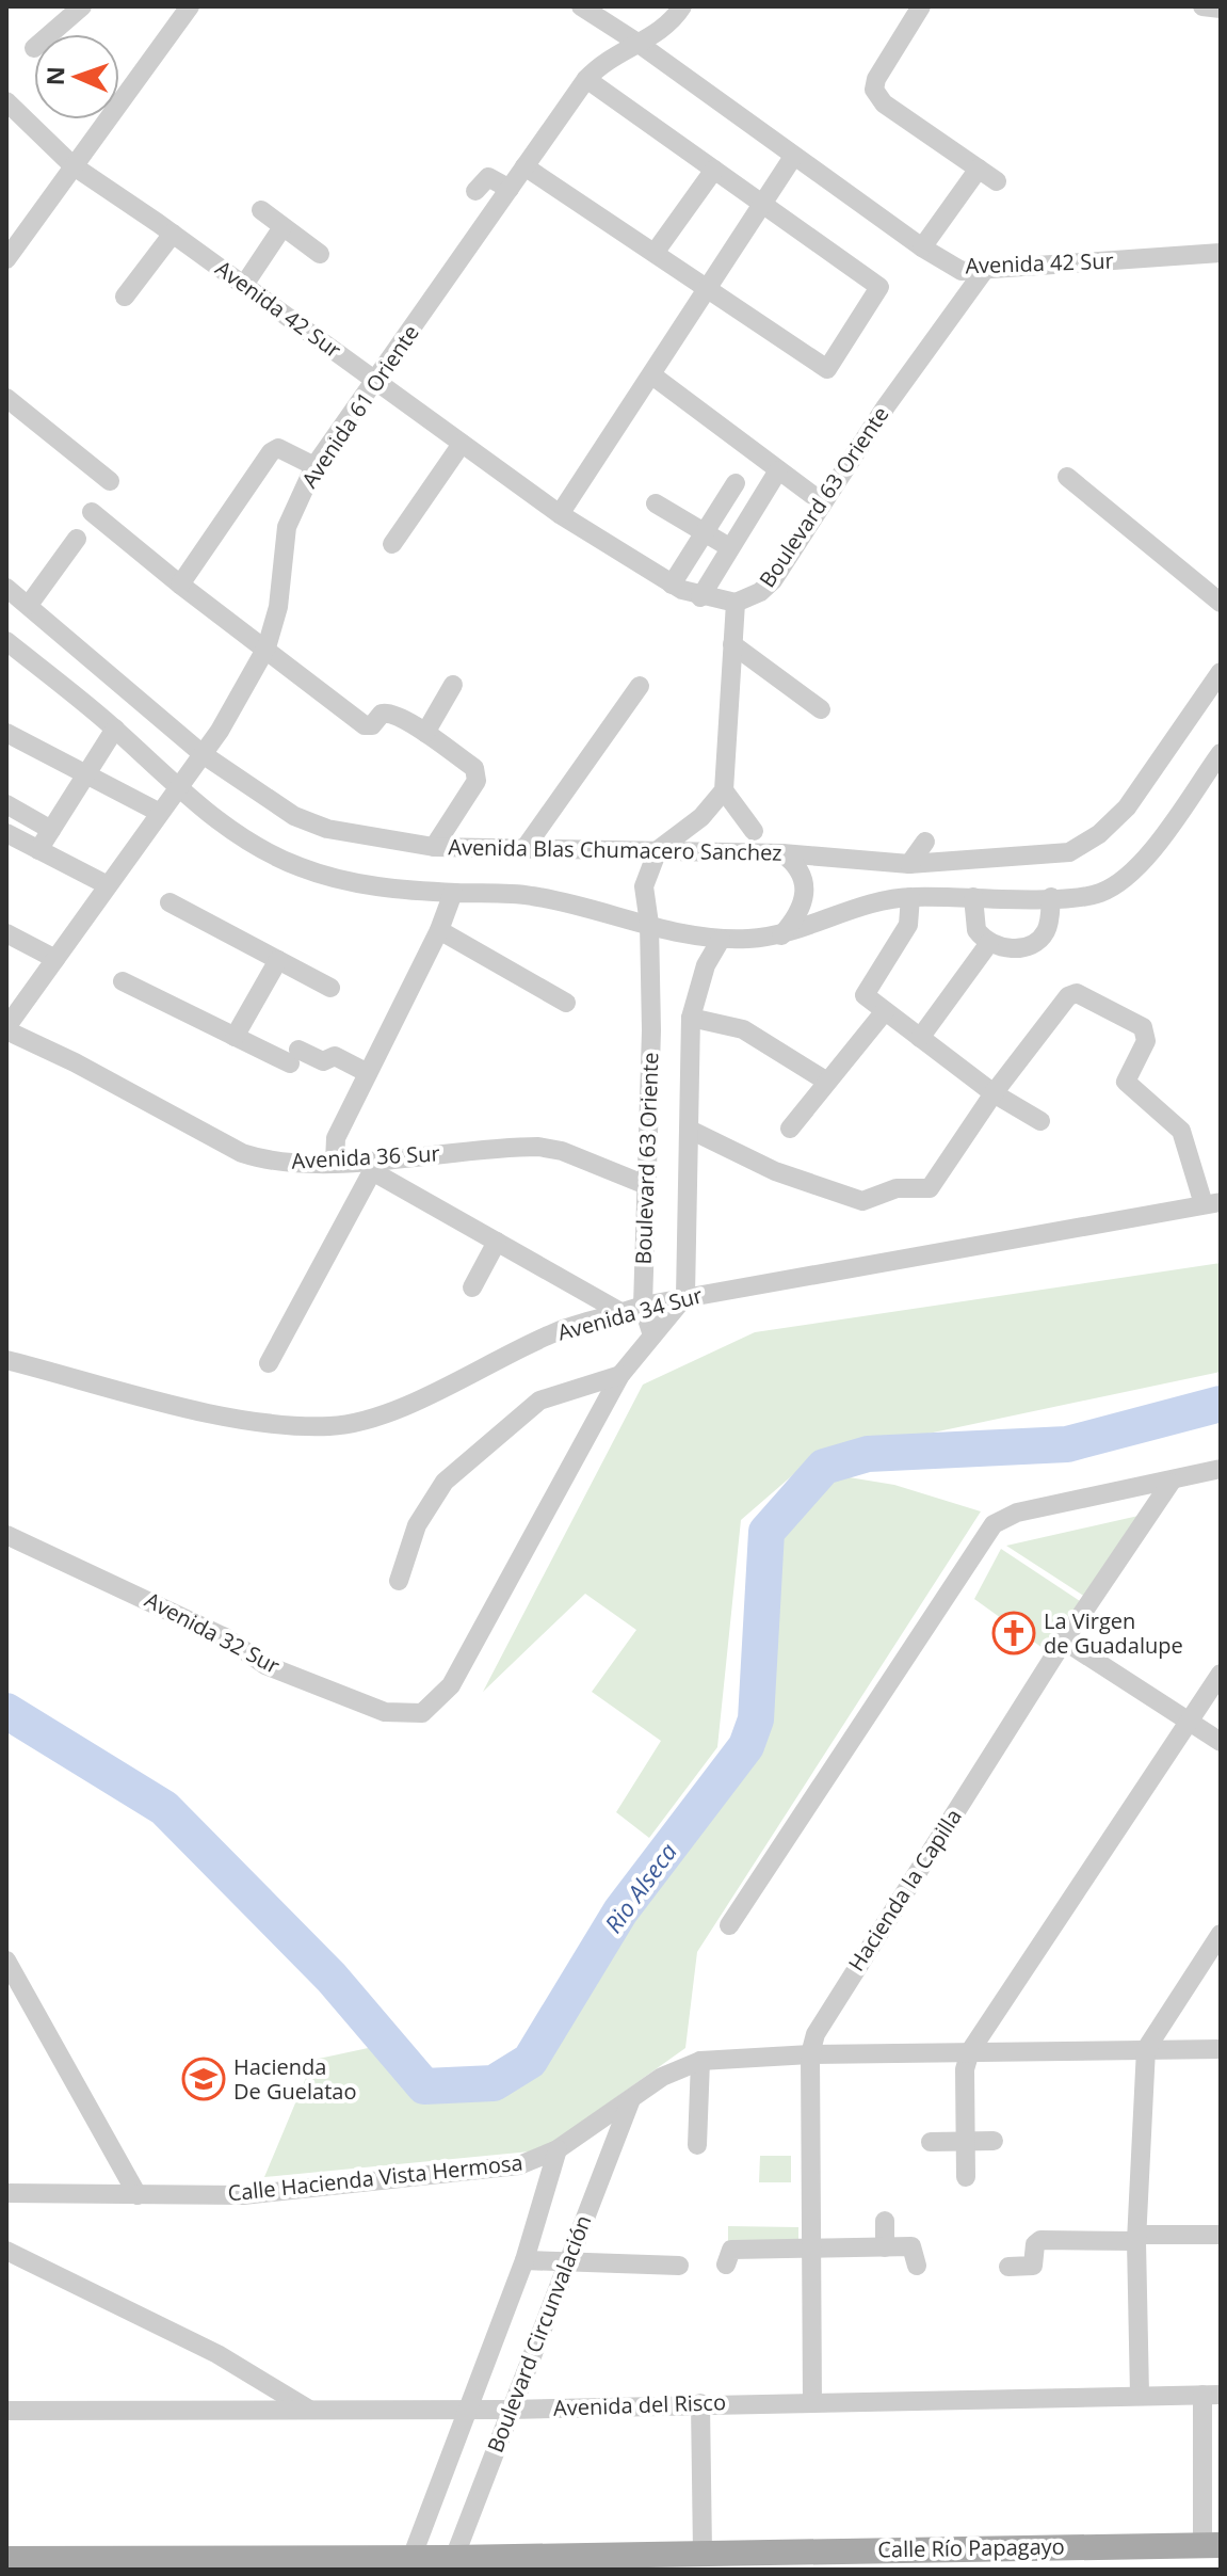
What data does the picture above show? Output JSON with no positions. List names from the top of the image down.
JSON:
{
  "streets": {
    "main road": ["Calle Río Papagayo"],
    "street": [
      "Avenida 42 Sur",
      "Avenida 61 Oriente",
      "Boulevard 63 Oriente",
      "Avenida Blas Chumacero Sanchez",
      "Avenida 36 Sur",
      "Avenida 34 Sur",
      "Avenida 32 Sur",
      "Hacienda la Capilla",
      "Calle Hacienda Vista Hermosa",
      "Boulevard Circunvalación",
      "Avenida del Risco"
    ]
  },
  "crossings": [
    ["Avenida 42 Sur", "Avenida 61 Oriente"],
    ["Avenida 42 Sur", "Boulevard 63 Oriente"],
    ["Avenida 61 Oriente", "Avenida Blas Chumacero Sanchez"],
    ["Avenida 61 Oriente", "Avenida 36 Sur"],
    ["Boulevard 63 Oriente", "Avenida Blas Chumacero Sanchez"],
    ["Boulevard 63 Oriente", "Avenida 36 Sur"],
    ["Boulevard 63 Oriente", "Avenida 34 Sur"],
    ["Hacienda la Capilla", "Calle Hacienda Vista Hermosa"],
    ["Hacienda la Capilla", "Avenida del Risco"],
    ["Calle Hacienda Vista Hermosa", "Boulevard Circunvalación"],
    ["Boulevard Circunvalación", "Avenida del Risco"],
    ["Boulevard Circunvalación", "Calle Río Papagayo"]
  ],
  "water": ["Rio Alseca"],
  "places": {
    "church": ["La Virgen de Guadalupe"],
    "school or university": ["Hacienda De Guelatao"]
  },
  "north": "left"
}
